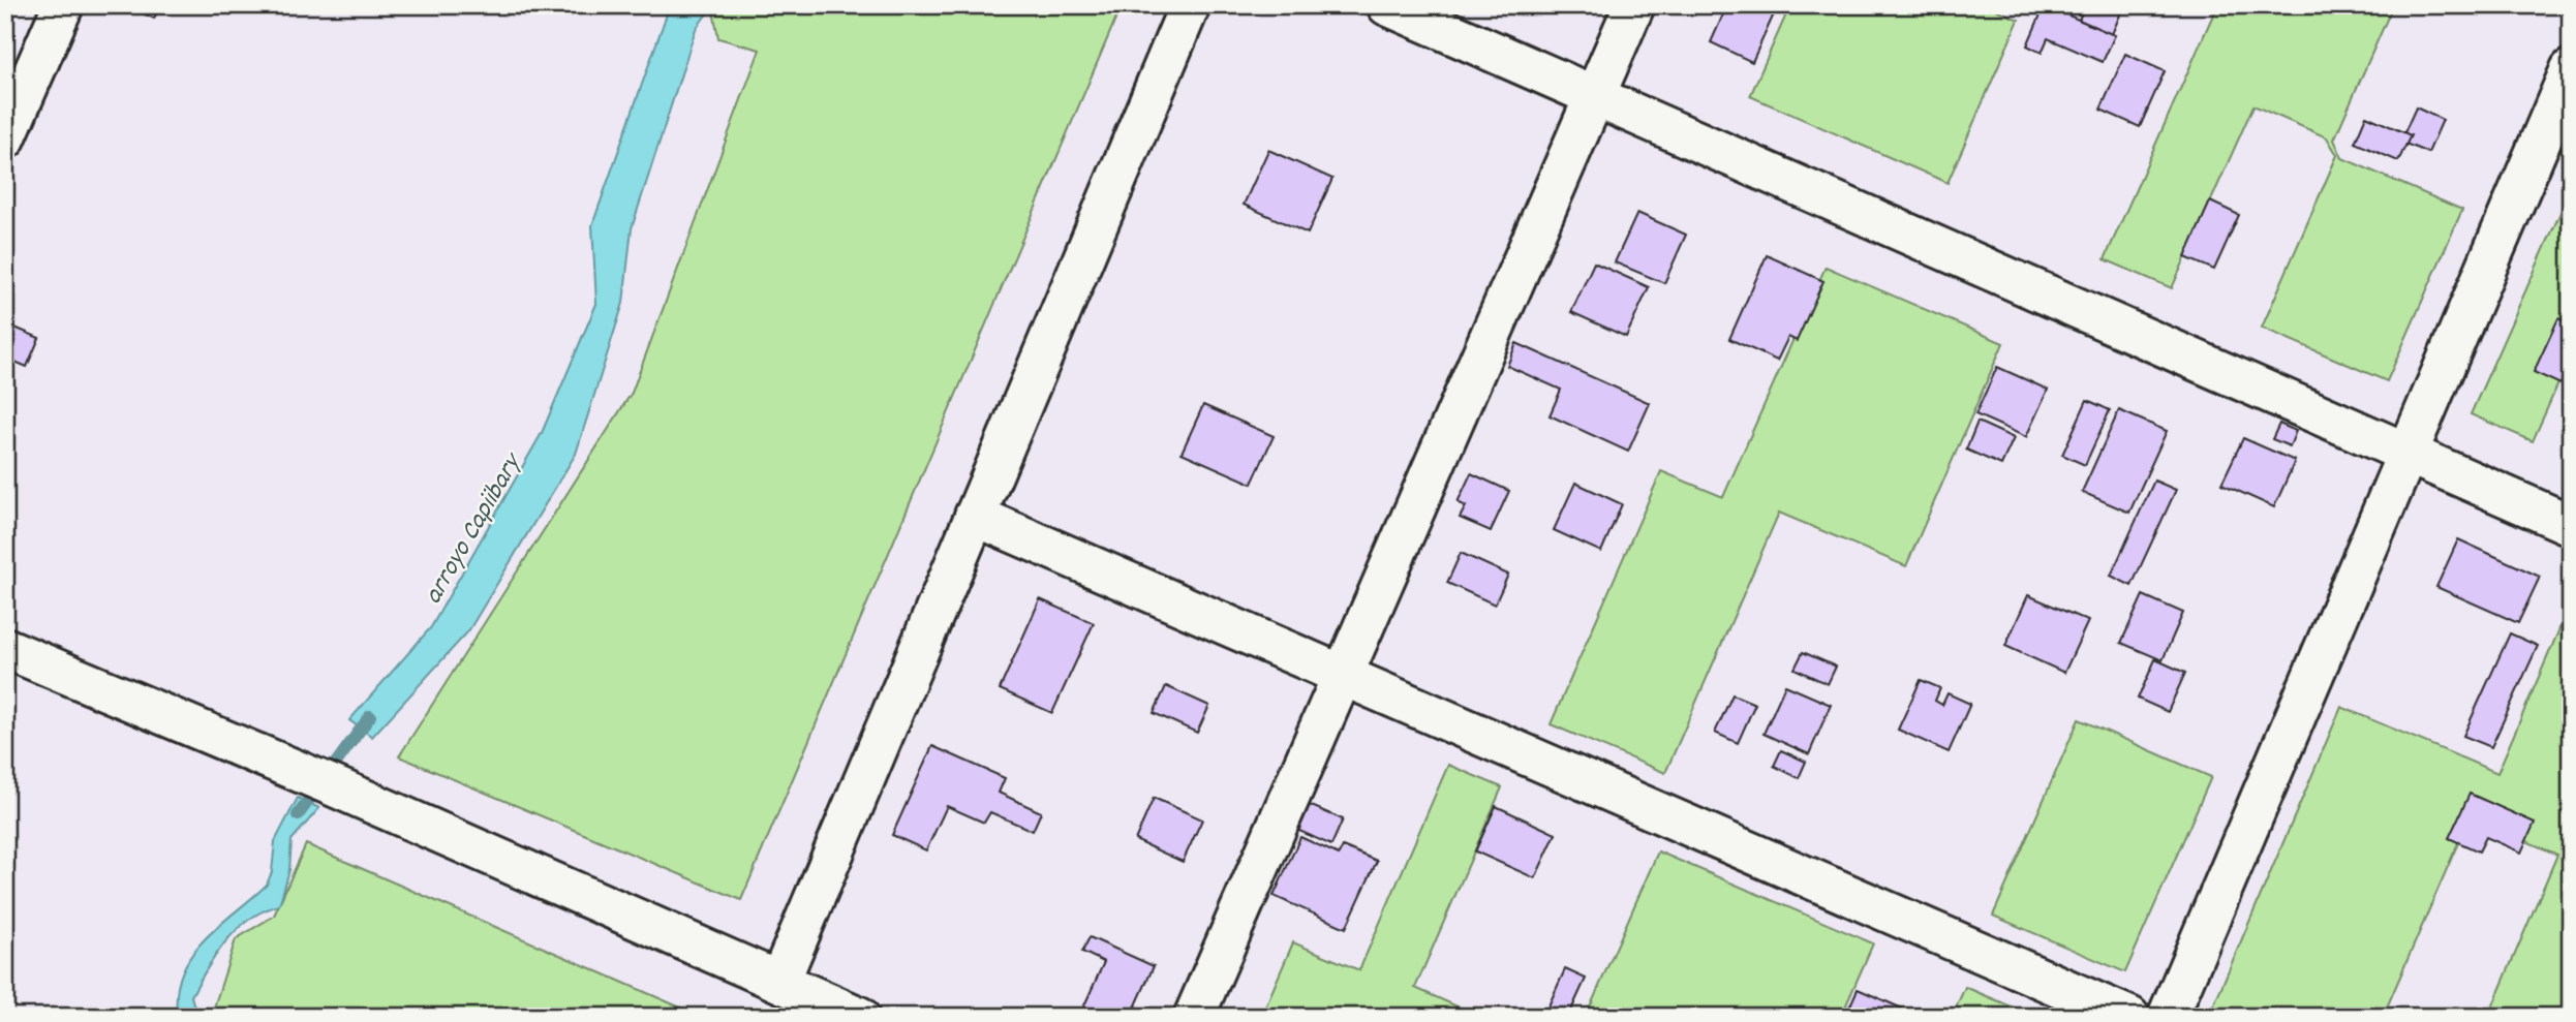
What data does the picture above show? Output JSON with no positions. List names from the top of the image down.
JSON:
{
  "water": ["arroyo Capiibary"]
}
